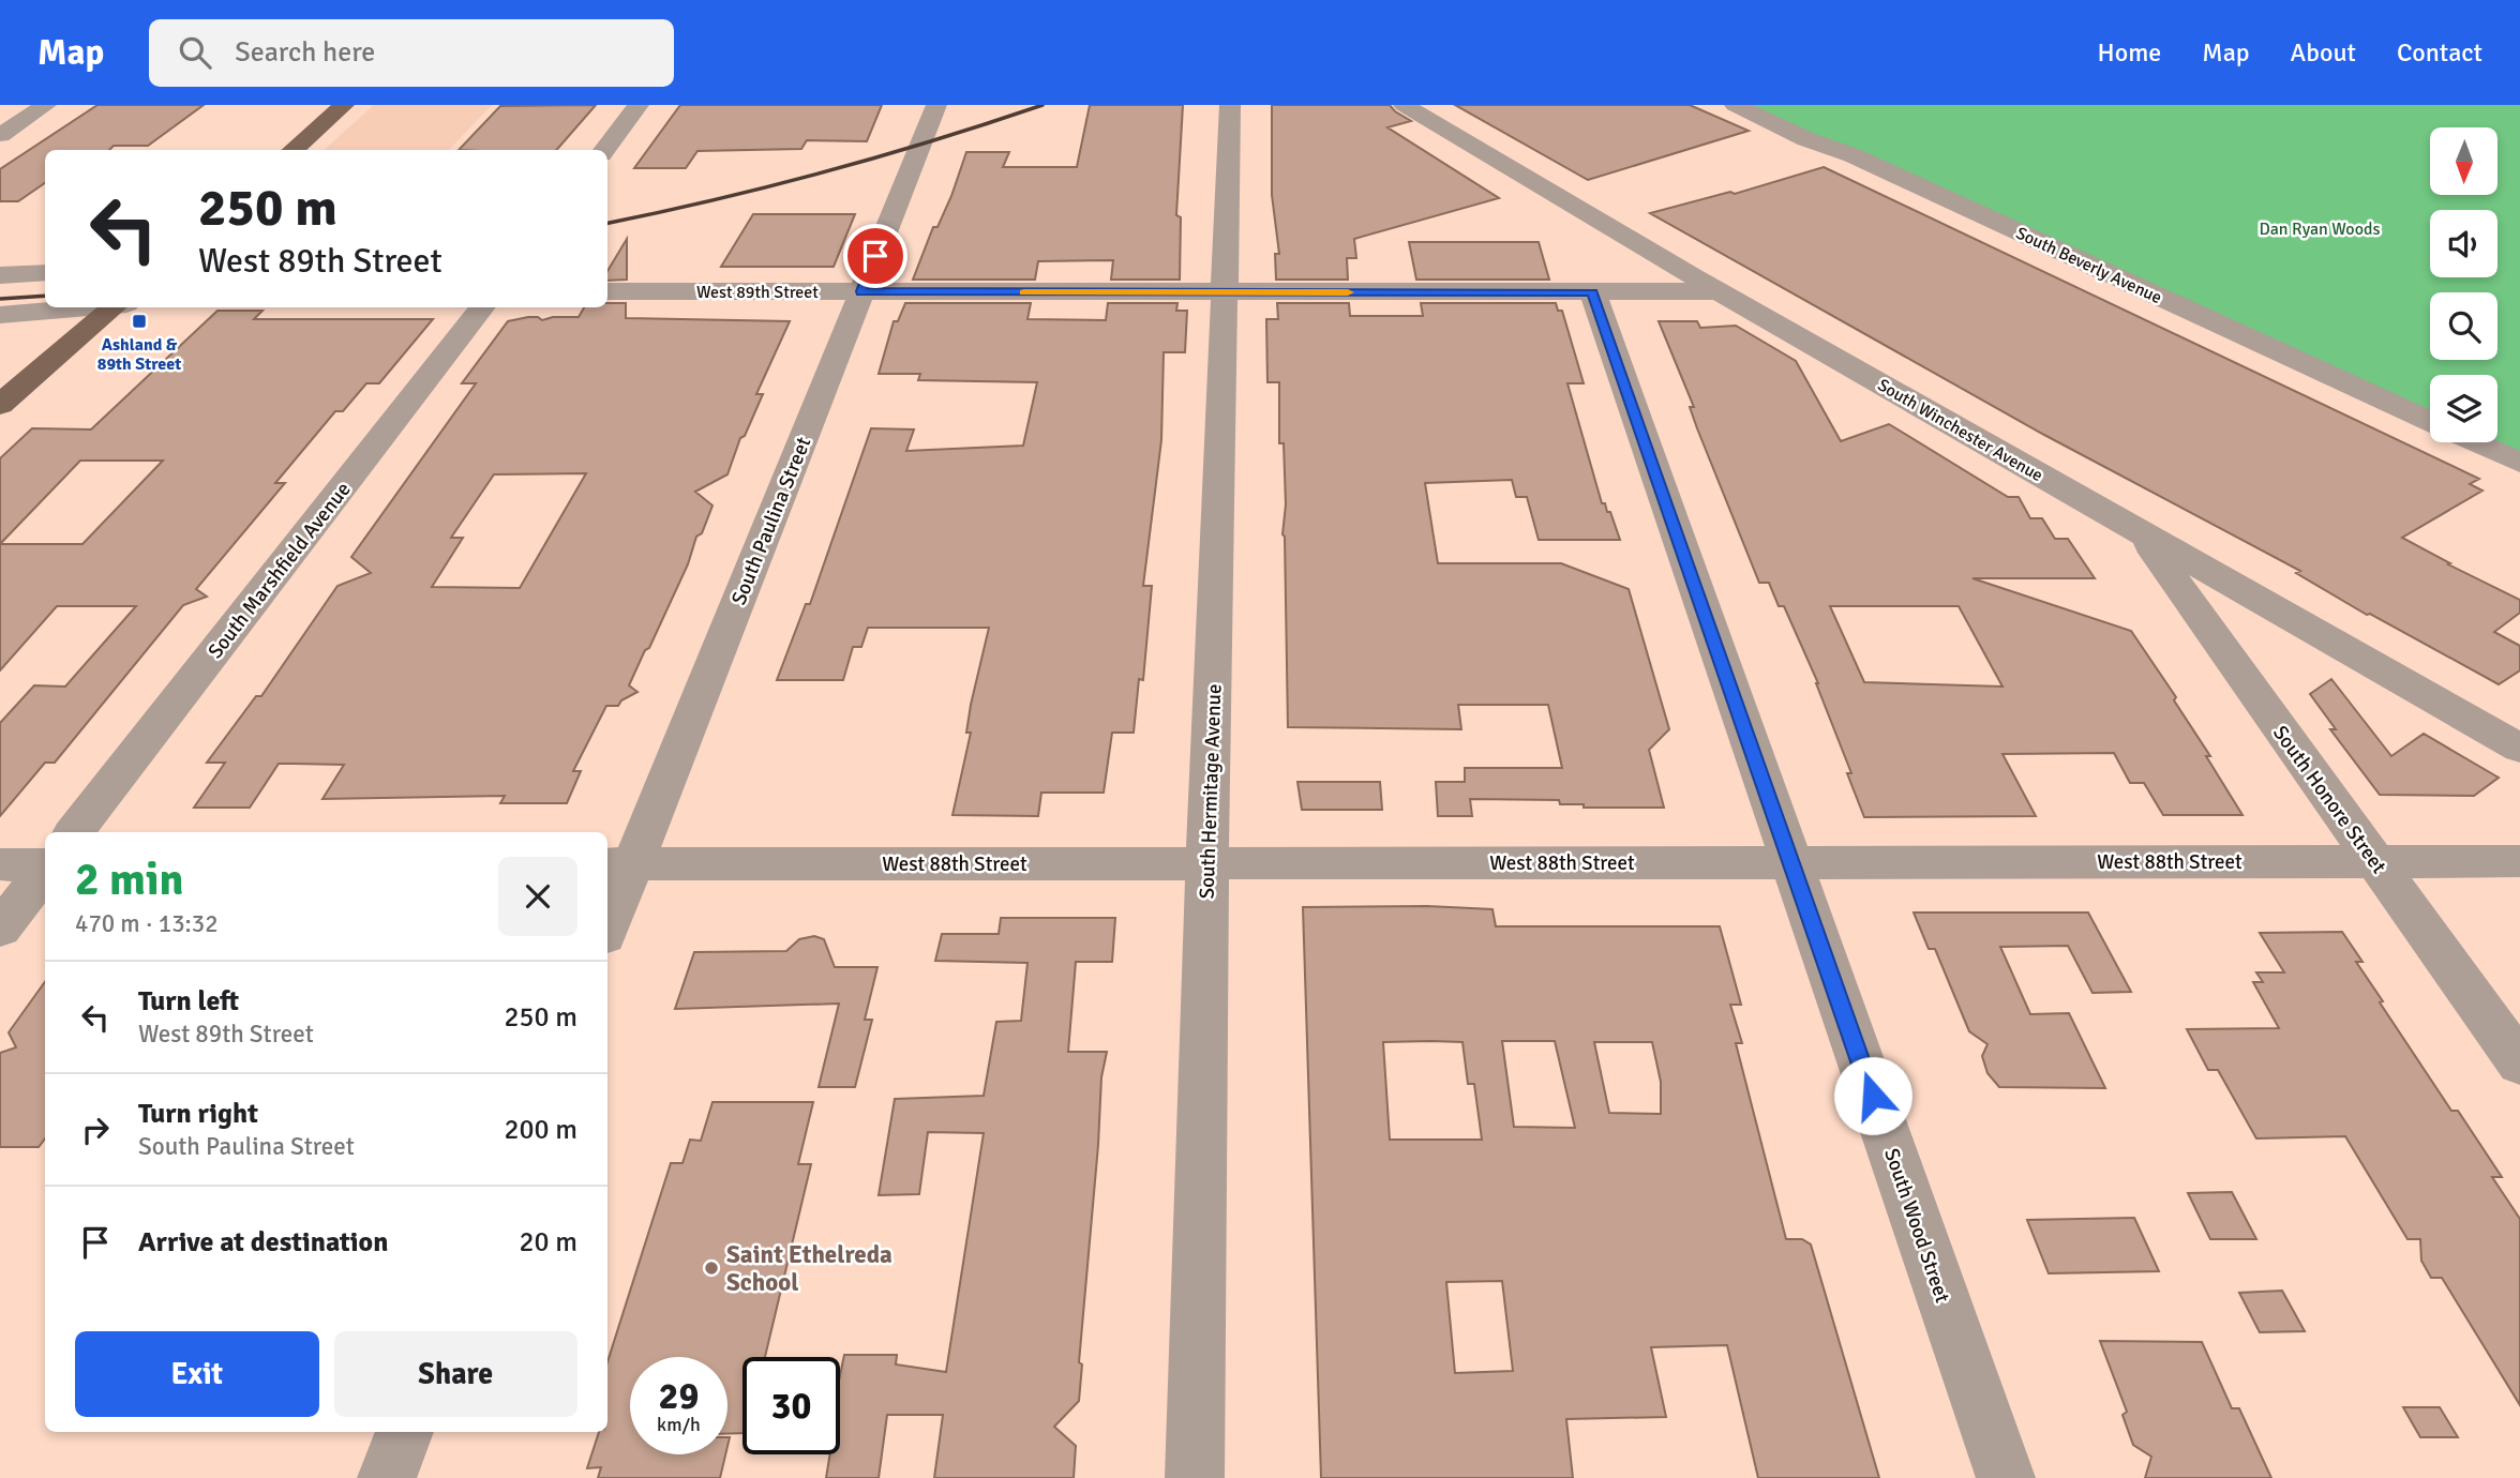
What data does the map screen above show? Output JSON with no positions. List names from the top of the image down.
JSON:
{
  "streets": {
    "street": [
      "South Beverly Avenue",
      "West 89th Street",
      "South Winchester Avenue",
      "South Paulina Street",
      "South Marshfield Avenue",
      "South Hermitage Avenue",
      "South Honore Street",
      "West 88th Street",
      "South Wood Street"
    ]
  },
  "crossings": [
    ["West 89th Street", "South Winchester Avenue"],
    ["West 89th Street", "South Paulina Street"],
    ["West 89th Street", "South Hermitage Avenue"],
    ["West 89th Street", "South Wood Street"],
    ["South Winchester Avenue", "South Honore Street"],
    ["South Paulina Street", "West 88th Street"],
    ["South Hermitage Avenue", "West 88th Street"],
    ["South Honore Street", "West 88th Street"],
    ["West 88th Street", "South Wood Street"]
  ],
  "parks": ["Dan Ryan Woods"],
  "places": {
    "transit": ["Ashland & 89th Street"],
    "other": ["Saint Ethelreda School"]
  },
  "north": "bottom",
  "page": {
    "header": "Map",
    "search": "Search here",
    "nav": [
      "Home",
      "Map",
      "About",
      "Contact"
    ],
    "turn": ["250 m", "West 89th Street"],
    "heading": ["2 min", "470 m · 13:32"],
    "list": [
      {
        "name": "Turn left",
        "note": "West 89th Street",
        "value": "250 m"
      },
      {
        "name": "Turn right",
        "note": "South Paulina Street",
        "value": "200 m"
      },
      {
        "name": "Arrive at destination",
        "value": "20 m"
      }
    ],
    "buttons": ["Exit", "Share"],
    "speed": "29 km/h",
    "limit": "30"
  }
}
